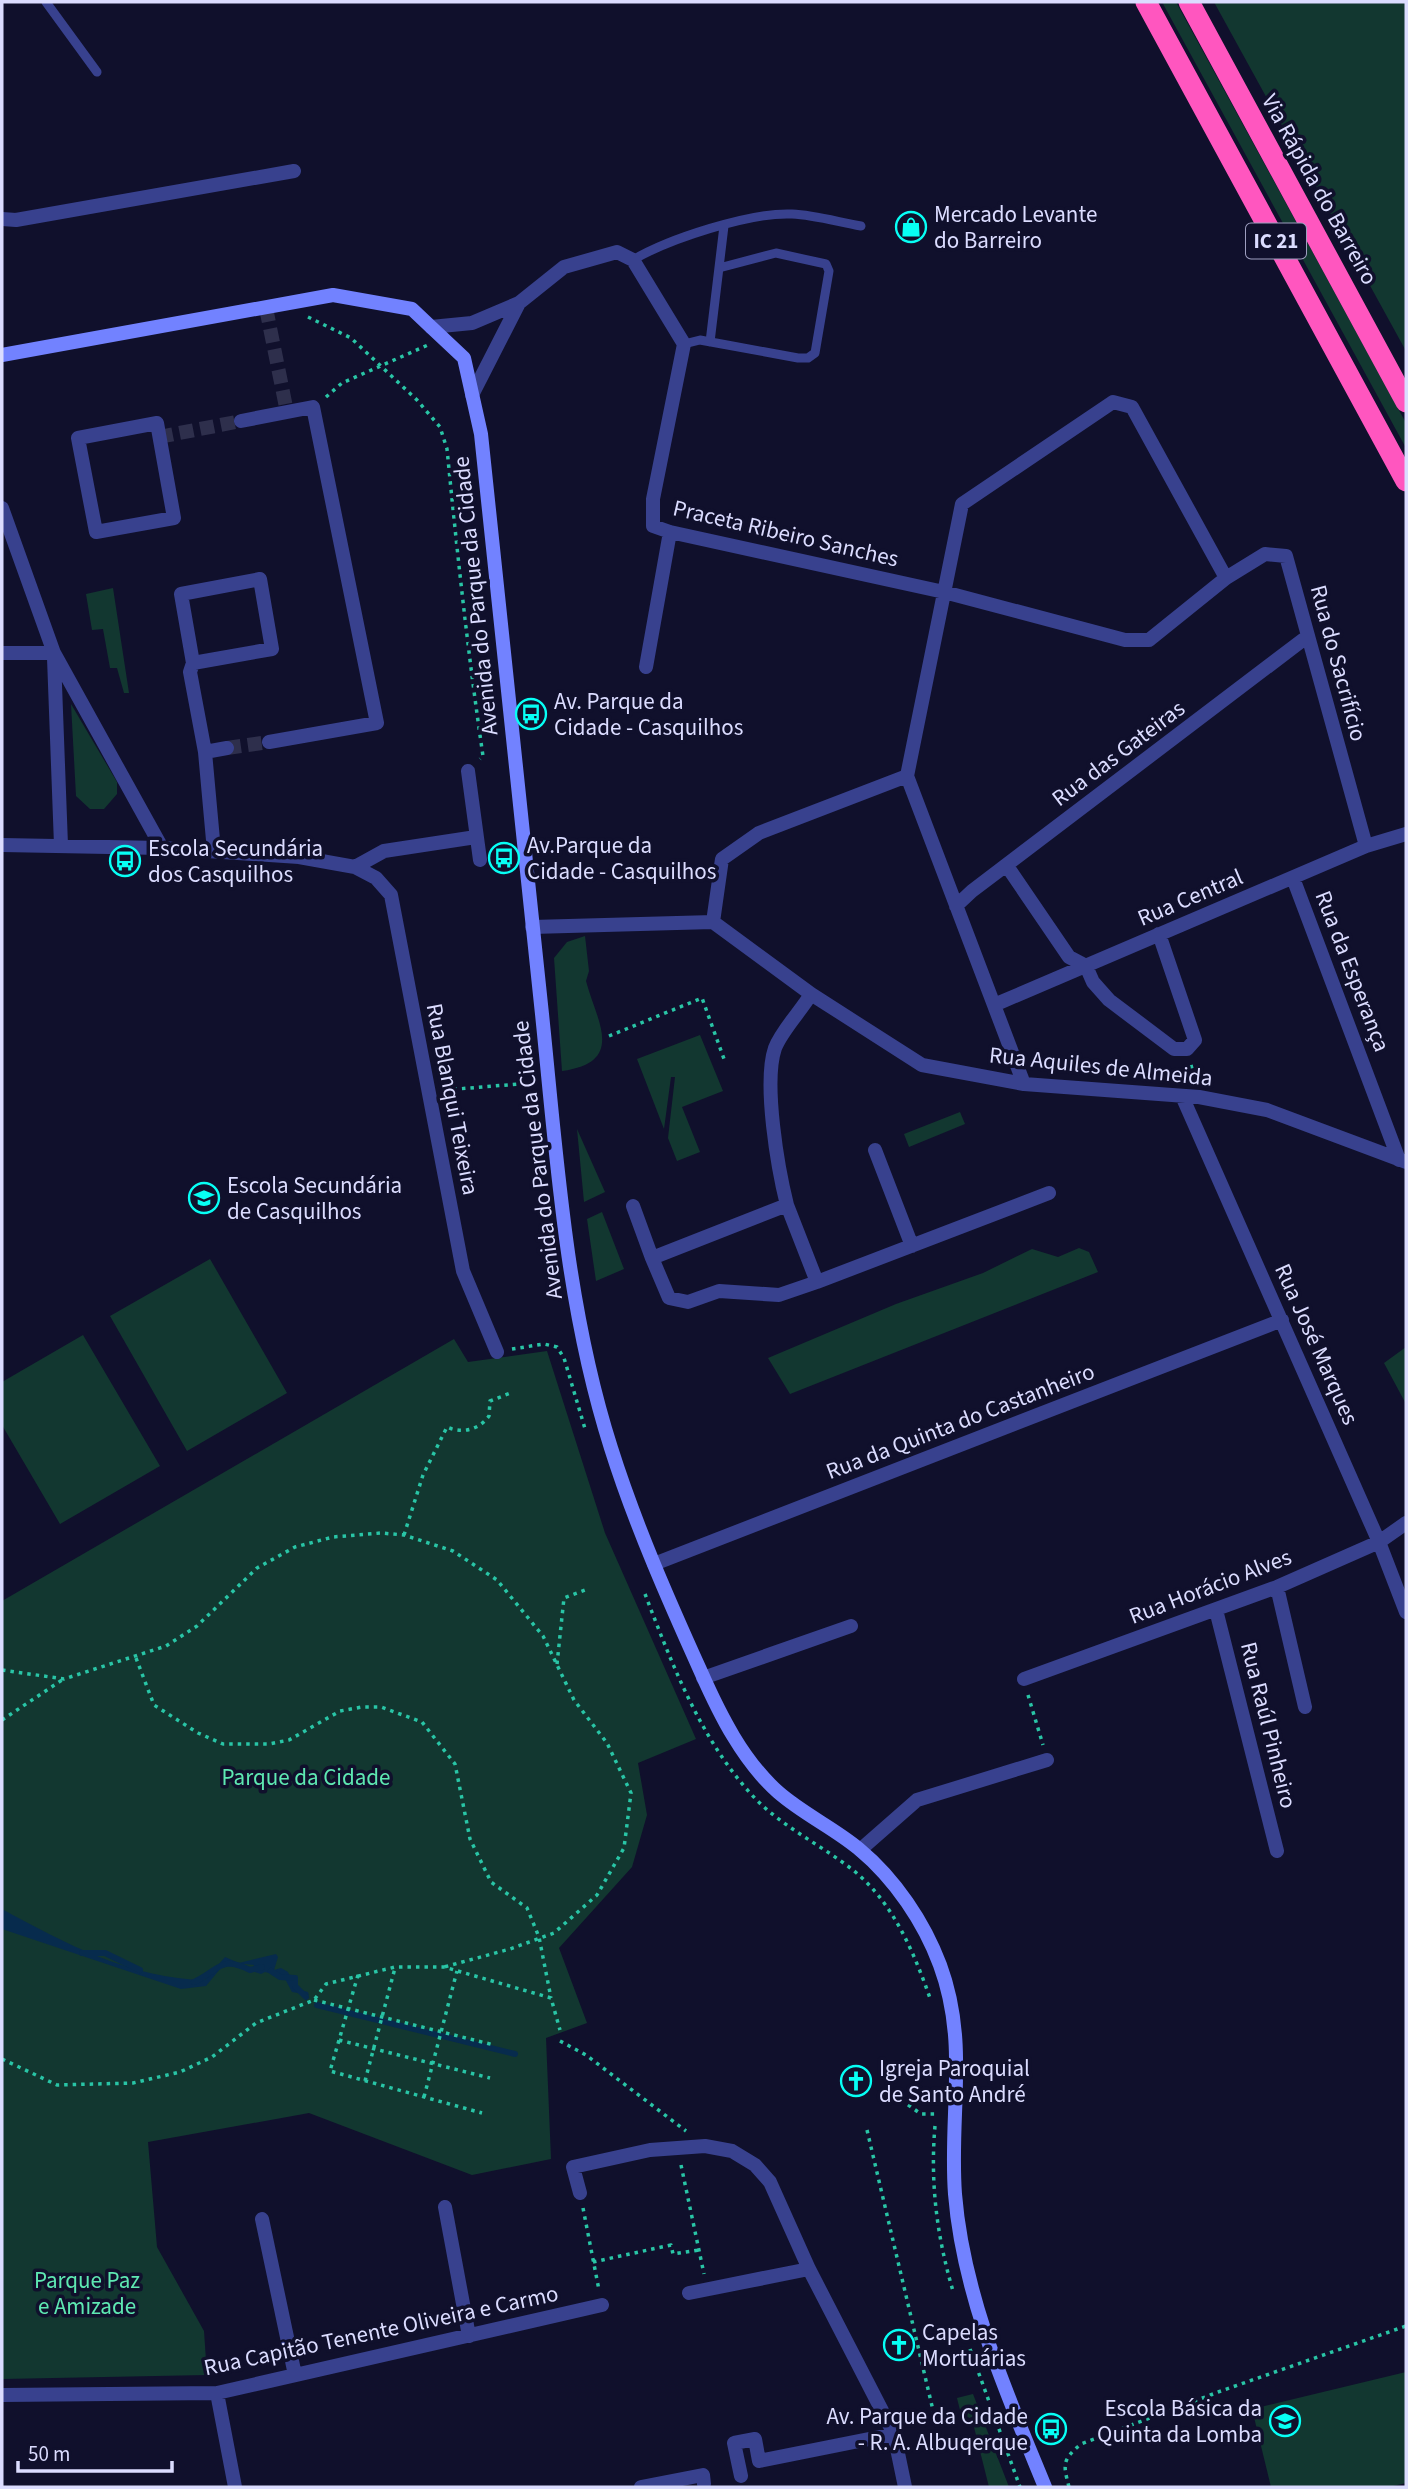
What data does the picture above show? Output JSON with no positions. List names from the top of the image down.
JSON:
{
  "streets": {
    "highway": ["Via Rápida do Barreiro", "IC 21"],
    "street": [
      "Praceta Ribeiro Sanches",
      "Avenida do Parque da Cidade",
      "Rua do Sacrifício",
      "Rua das Gateiras",
      "Rua Central",
      "Rua da Esperança",
      "Rua Aquiles de Almeida",
      "Rua Blanqui Teixeira",
      "Rua José Marques",
      "Rua da Quinta do Castanheiro",
      "Rua Horácio Alves",
      "Rua Raúl Pinheiro",
      "Rua Capitão Tenente Oliveira e Carmo"
    ]
  },
  "crossings": [
    ["Praceta Ribeiro Sanches", "Rua do Sacrifício"],
    ["Avenida do Parque da Cidade", "Rua da Quinta do Castanheiro"],
    ["Rua do Sacrifício", "Rua das Gateiras"],
    ["Rua do Sacrifício", "Rua Central"],
    ["Rua Central", "Rua da Esperança"],
    ["Rua da Esperança", "Rua Aquiles de Almeida"],
    ["Rua Aquiles de Almeida", "Rua José Marques"],
    ["Rua José Marques", "Rua da Quinta do Castanheiro"],
    ["Rua José Marques", "Rua Horácio Alves"],
    ["Rua Horácio Alves", "Rua Raúl Pinheiro"]
  ],
  "parks": ["Parque da Cidade", "Parque Paz e Amizade"],
  "places": {
    "shop": ["Mercado Levante do Barreiro"],
    "bus stop": [
      "Av. Parque da Cidade - Casquilhos",
      "Av.Parque da Cidade - Casquilhos",
      "Escola Secundária dos Casquilhos",
      "Av. Parque da Cidade - R. A. Albuqerque"
    ],
    "school or university": ["Escola Secundária de Casquilhos", "Escola Básica da Quinta da Lomba"],
    "church": ["Igreja Paroquial de Santo André", "Capelas Mortuárias"]
  },
  "scale_bar": "50 m"
}
